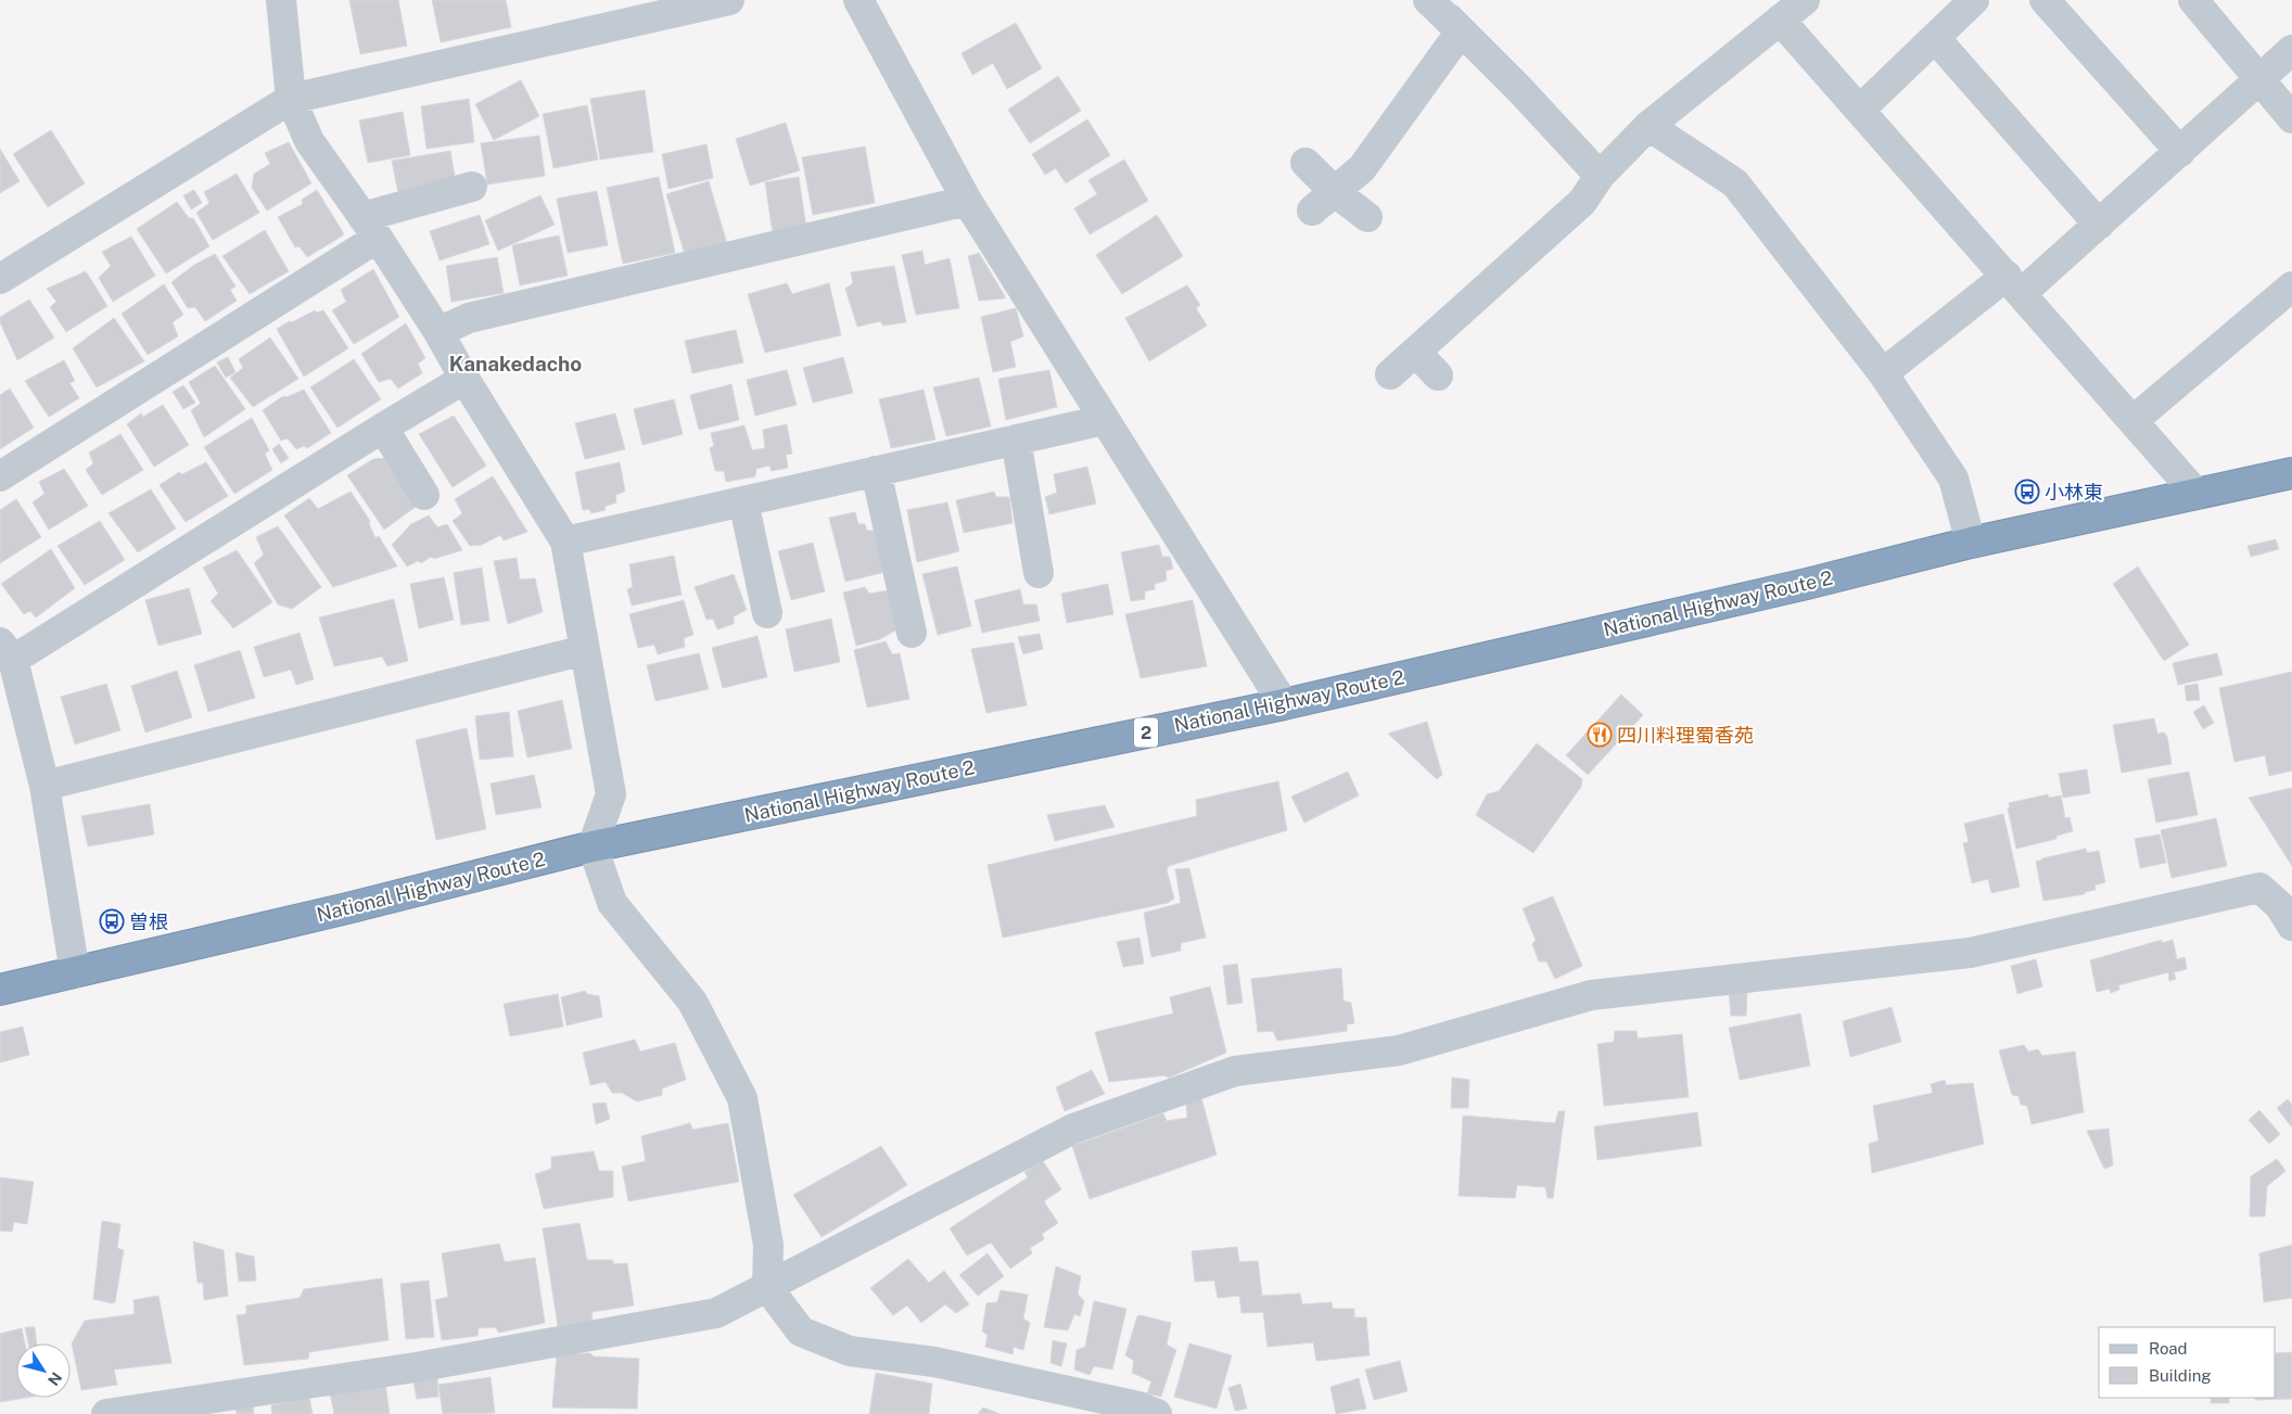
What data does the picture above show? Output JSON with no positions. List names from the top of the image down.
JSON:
{
  "streets": {
    "highway": ["National Highway Route 2", "2"]
  },
  "districts": ["Kanakedacho"],
  "places": {
    "bus stop": ["小林東", "曽根"],
    "restaurant": ["四川料理蜀香苑"]
  },
  "legend": ["Road", "Building"],
  "north": "bottom right"
}
